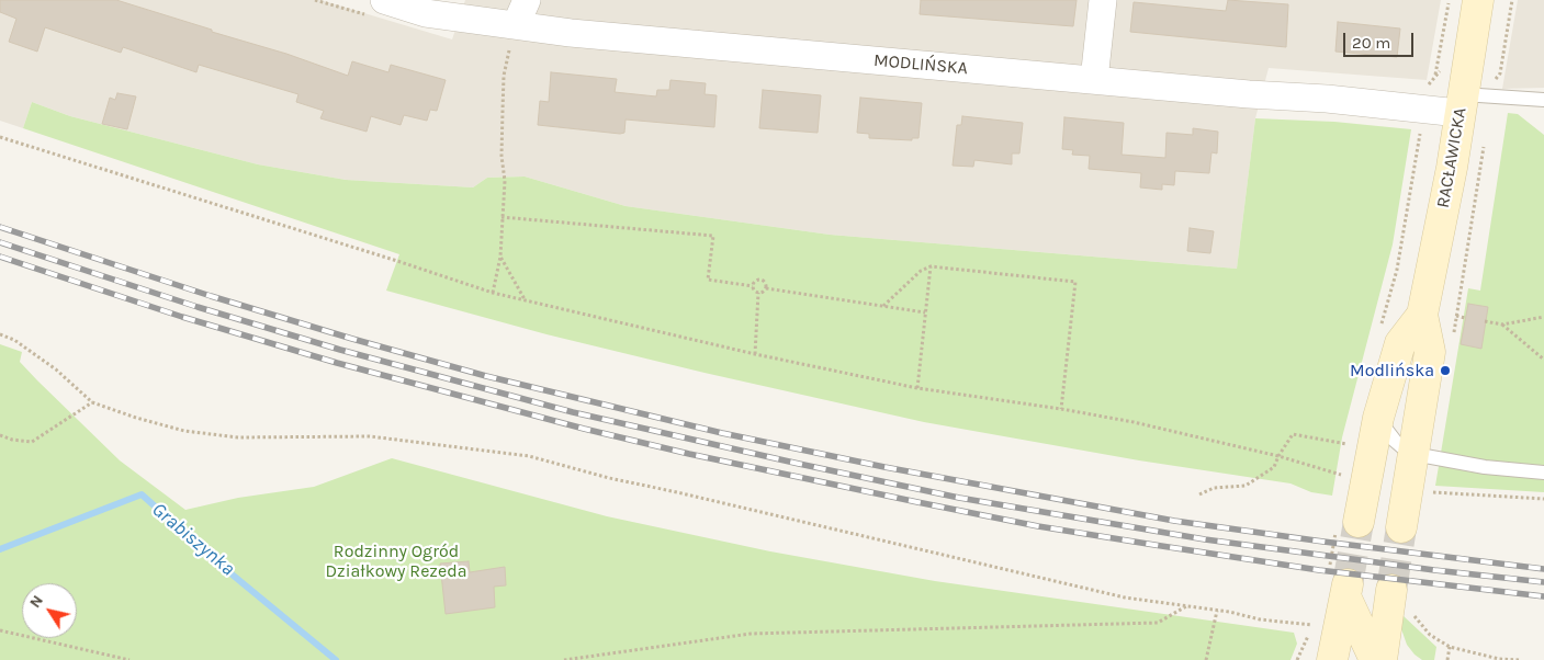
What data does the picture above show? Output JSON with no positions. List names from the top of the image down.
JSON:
{
  "streets": {
    "street": ["MODLIŃSKA", "RACŁAWICKA"]
  },
  "crossings": [
    ["MODLIŃSKA", "RACŁAWICKA"]
  ],
  "water": ["Grabiszynka"],
  "parks": ["Rodzinny Ogród Działkowy Rezeda"],
  "places": ["Modlińska"],
  "scale_bar": "20 m",
  "north": "top left"
}
